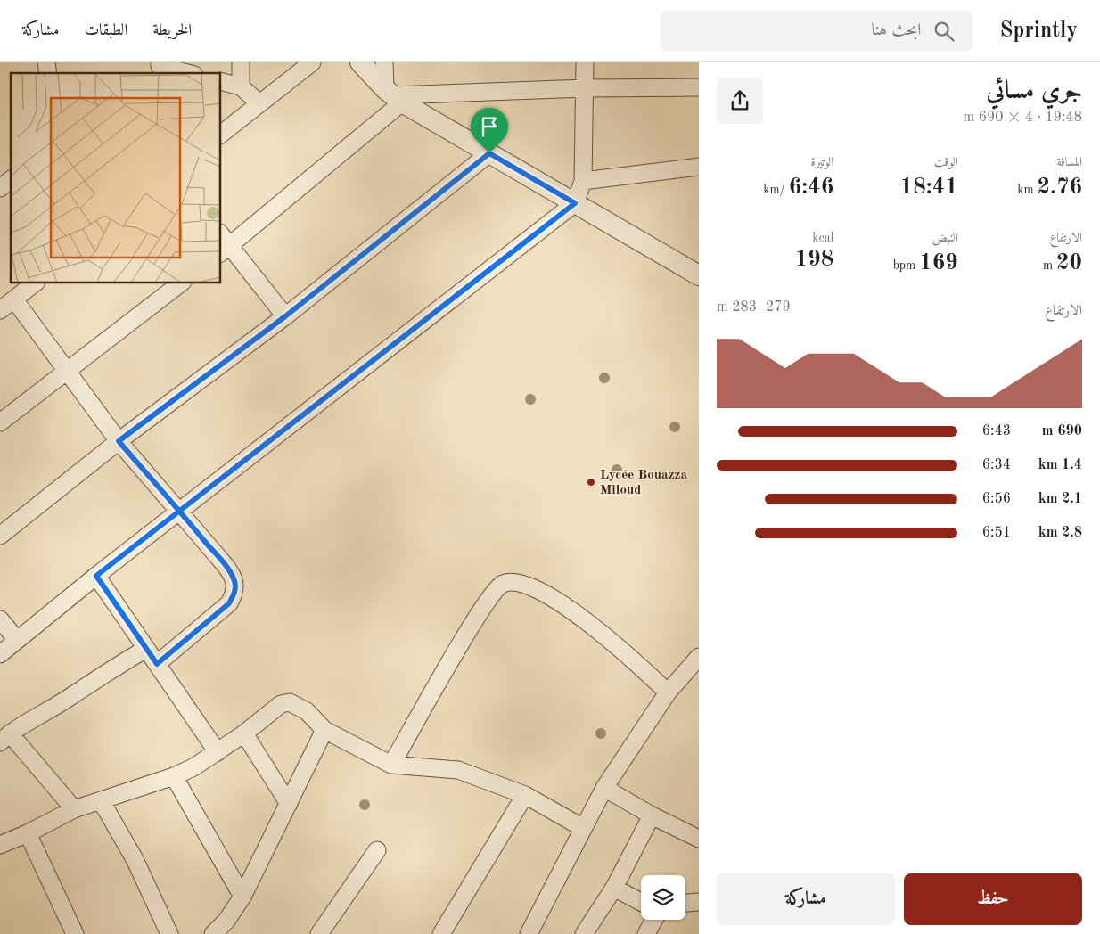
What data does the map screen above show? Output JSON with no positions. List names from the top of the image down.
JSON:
{
  "places": ["Lycée Bouazza Miloud"],
  "page": {
    "header": "Sprintly",
    "search": "ابحث هنا",
    "nav": ["الخريطة", "الطبقات", "مشاركة"],
    "heading": ["جري مسائي", "19:48 · 4 × 690 m"],
    "stats": [
      ["المسافة", "2.76 km"],
      ["الوقت", "18:41"],
      ["الوتيرة", "6:46 /km"],
      ["الارتفاع", "20 m"],
      ["النبض", "169 bpm"],
      ["kcal", "198"]
    ],
    "chart": ["الارتفاع", "279–283 m"],
    "list": [
      {
        "name": "690 m",
        "note": "6:43"
      },
      {
        "name": "1.4 km",
        "note": "6:34"
      },
      {
        "name": "2.1 km",
        "note": "6:56"
      },
      {
        "name": "2.8 km",
        "note": "6:51"
      }
    ],
    "buttons": ["حفظ", "مشاركة"]
  }
}
